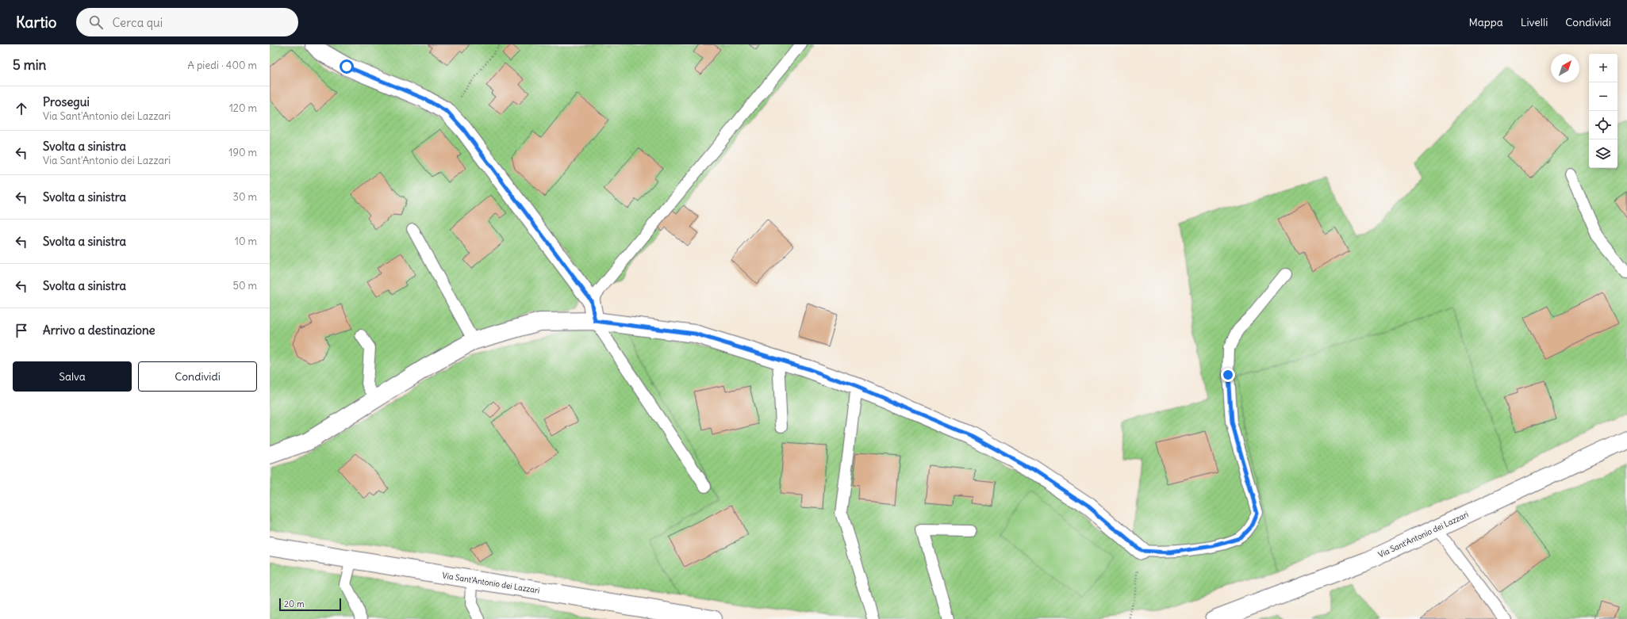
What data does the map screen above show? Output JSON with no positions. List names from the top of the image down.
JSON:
{
  "streets": {
    "street": ["Via Sant'Antonio dei Lazzari"]
  },
  "scale_bar": "20 m",
  "north": "top right",
  "page": {
    "header": "Kartio",
    "search": "Cerca qui",
    "nav": ["Mappa", "Livelli", "Condividi"],
    "heading": ["5 min", "A piedi · 400 m"],
    "map_buttons": ["+", "−"],
    "list": [
      ["Prosegui", "Via Sant'Antonio dei Lazzari", "120 m"],
      ["Svolta a sinistra", "Via Sant'Antonio dei Lazzari", "190 m"],
      ["Svolta a sinistra", "30 m"],
      ["Svolta a sinistra", "10 m"],
      ["Svolta a sinistra", "50 m"],
      "Arrivo a destinazione"
    ],
    "buttons": ["Salva", "Condividi"],
    "scale": "20 m"
  }
}
